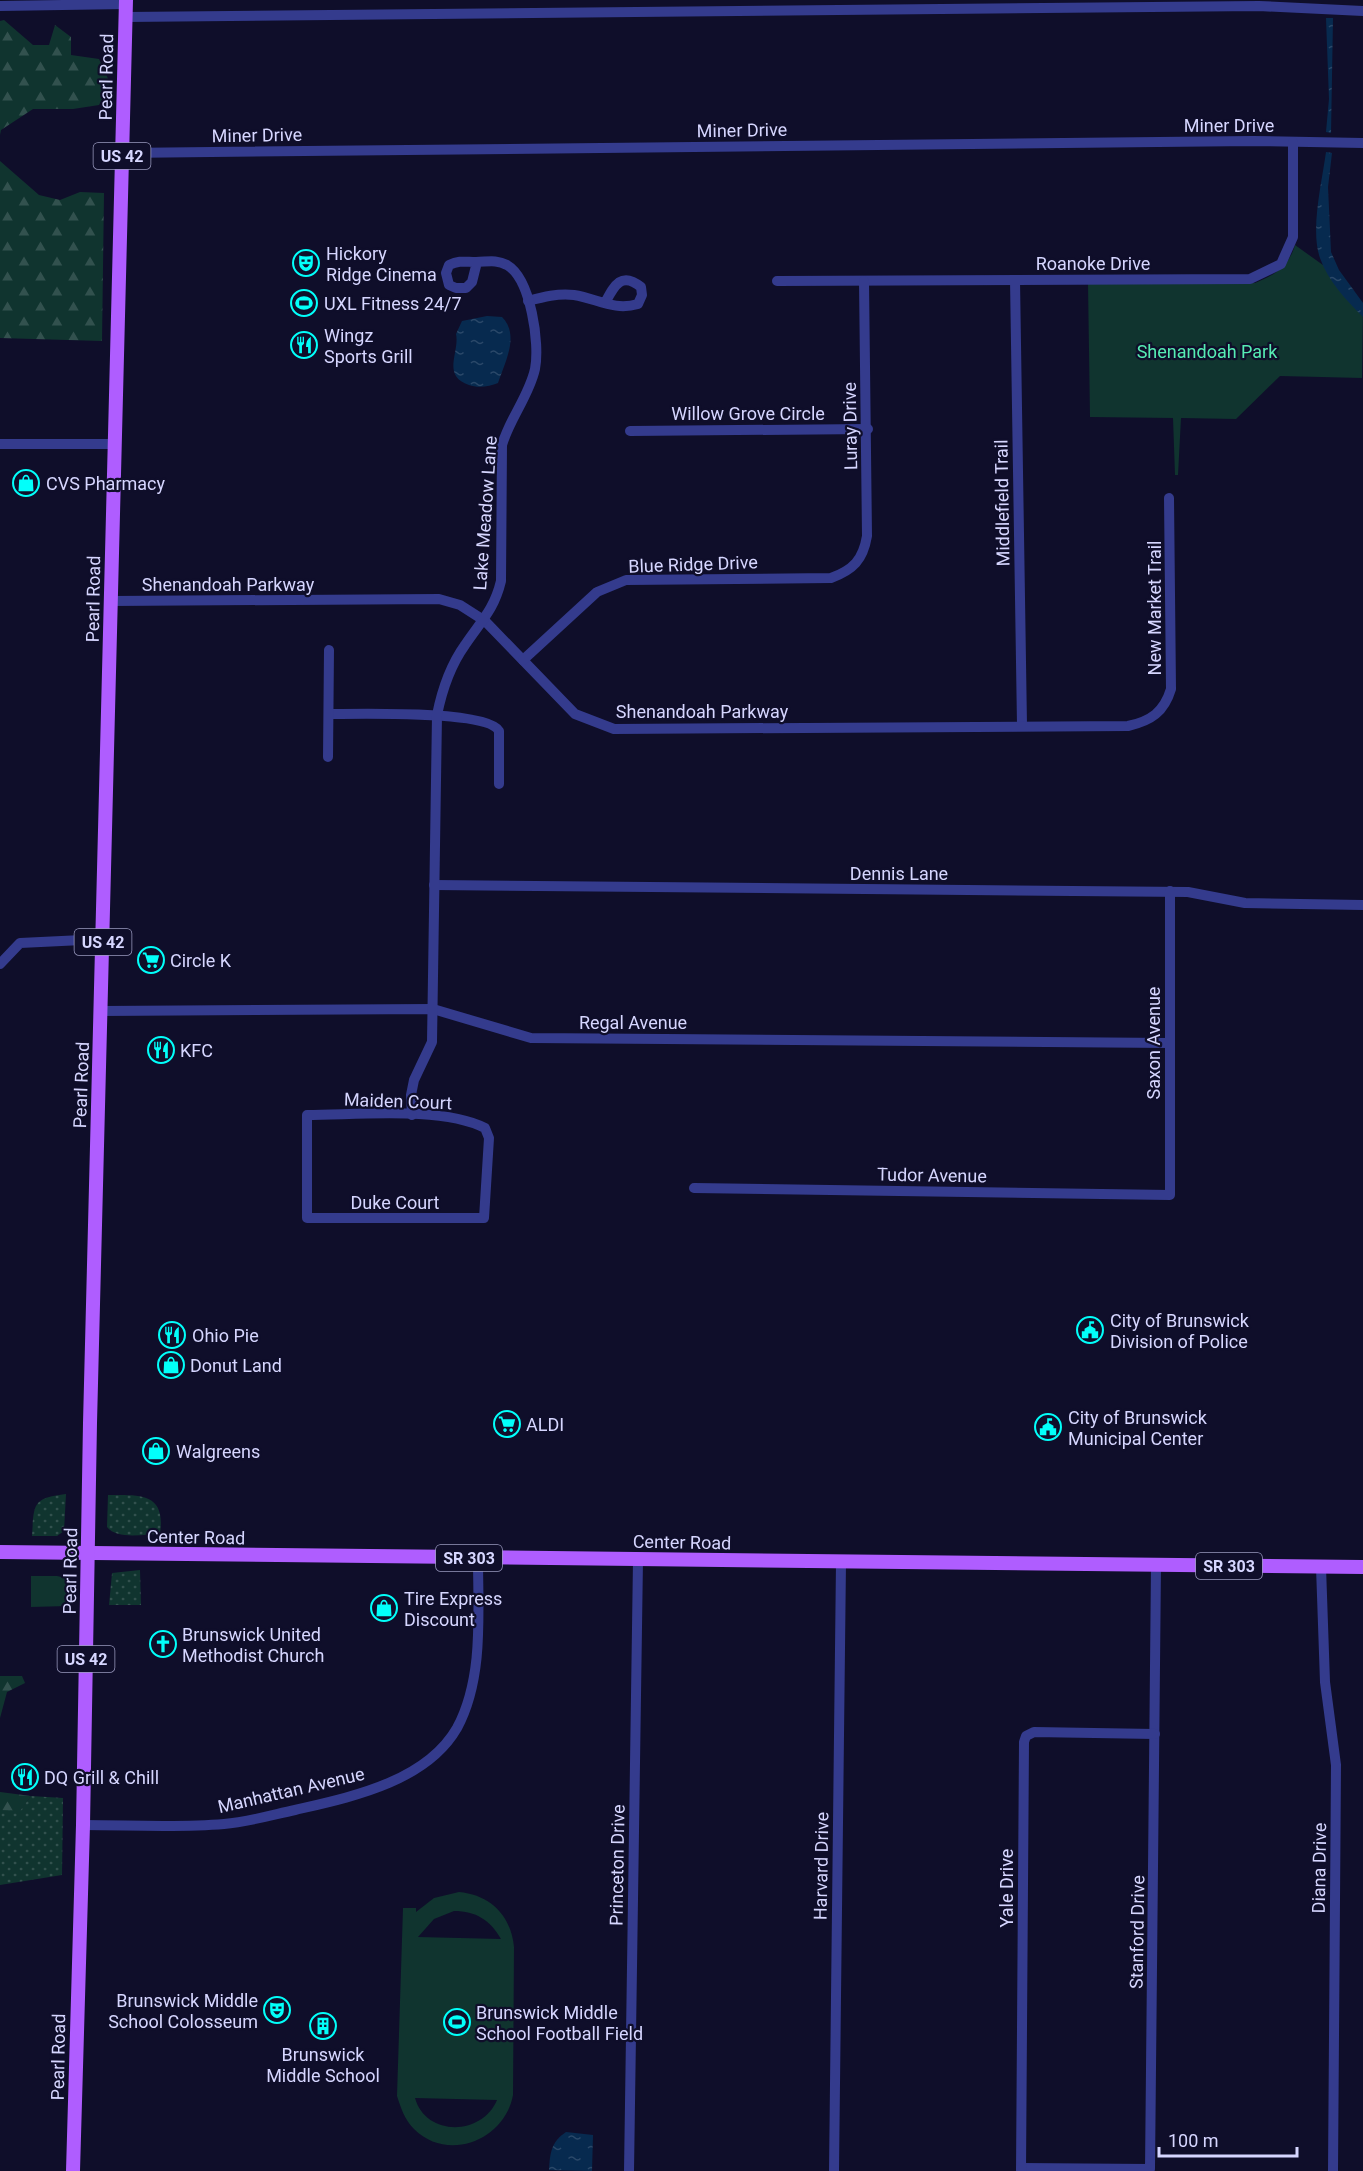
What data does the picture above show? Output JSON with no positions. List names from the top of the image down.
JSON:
{
  "streets": {
    "main road": [
      "Pearl Road",
      "US 42",
      "Center Road",
      "SR 303"
    ],
    "street": [
      "Miner Drive",
      "Roanoke Drive",
      "Willow Grove Circle",
      "Luray Drive",
      "Middlefield Trail",
      "Lake Meadow Lane",
      "Blue Ridge Drive",
      "Shenandoah Parkway",
      "New Market Trail",
      "Dennis Lane",
      "Regal Avenue",
      "Saxon Avenue",
      "Maiden Court",
      "Tudor Avenue",
      "Duke Court",
      "Manhattan Avenue",
      "Princeton Drive",
      "Harvard Drive",
      "Diana Drive",
      "Yale Drive",
      "Stanford Drive"
    ]
  },
  "crossings": [
    ["Pearl Road", "Miner Drive"],
    ["Pearl Road", "Shenandoah Parkway"],
    ["Pearl Road", "Regal Avenue"],
    ["Pearl Road", "Center Road"],
    ["Pearl Road", "Manhattan Avenue"],
    ["Miner Drive", "Roanoke Drive"],
    ["Roanoke Drive", "Luray Drive"],
    ["Roanoke Drive", "Middlefield Trail"],
    ["Willow Grove Circle", "Luray Drive"],
    ["Luray Drive", "Blue Ridge Drive"],
    ["Middlefield Trail", "Shenandoah Parkway"],
    ["Lake Meadow Lane", "Shenandoah Parkway"],
    ["Lake Meadow Lane", "Dennis Lane"],
    ["Lake Meadow Lane", "Regal Avenue"],
    ["Lake Meadow Lane", "Maiden Court"],
    ["Blue Ridge Drive", "Shenandoah Parkway"],
    ["Shenandoah Parkway", "New Market Trail"],
    ["Dennis Lane", "Saxon Avenue"],
    ["Regal Avenue", "Saxon Avenue"],
    ["Saxon Avenue", "Tudor Avenue"],
    ["Maiden Court", "Duke Court"],
    ["Center Road", "Manhattan Avenue"],
    ["Center Road", "Princeton Drive"],
    ["Center Road", "Harvard Drive"],
    ["Center Road", "Diana Drive"],
    ["Center Road", "Stanford Drive"],
    ["Yale Drive", "Stanford Drive"]
  ],
  "parks": ["Shenandoah Park"],
  "places": {
    "theatre": ["Hickory Ridge Cinema", "Brunswick Middle School Colosseum"],
    "sports": ["UXL Fitness 24/7", "Brunswick Middle School Football Field"],
    "restaurant": [
      "Wingz Sports Grill",
      "KFC",
      "Ohio Pie",
      "DQ Grill & Chill"
    ],
    "shop": [
      "CVS Pharmacy",
      "Donut Land",
      "Walgreens",
      "Tire Express Discount"
    ],
    "supermarket": ["Circle K", "ALDI"],
    "public building": ["City of Brunswick Division of Police", "City of Brunswick Municipal Center"],
    "church": ["Brunswick United Methodist Church"],
    "building": ["Brunswick Middle School"]
  },
  "scale_bar": "100 m"
}
